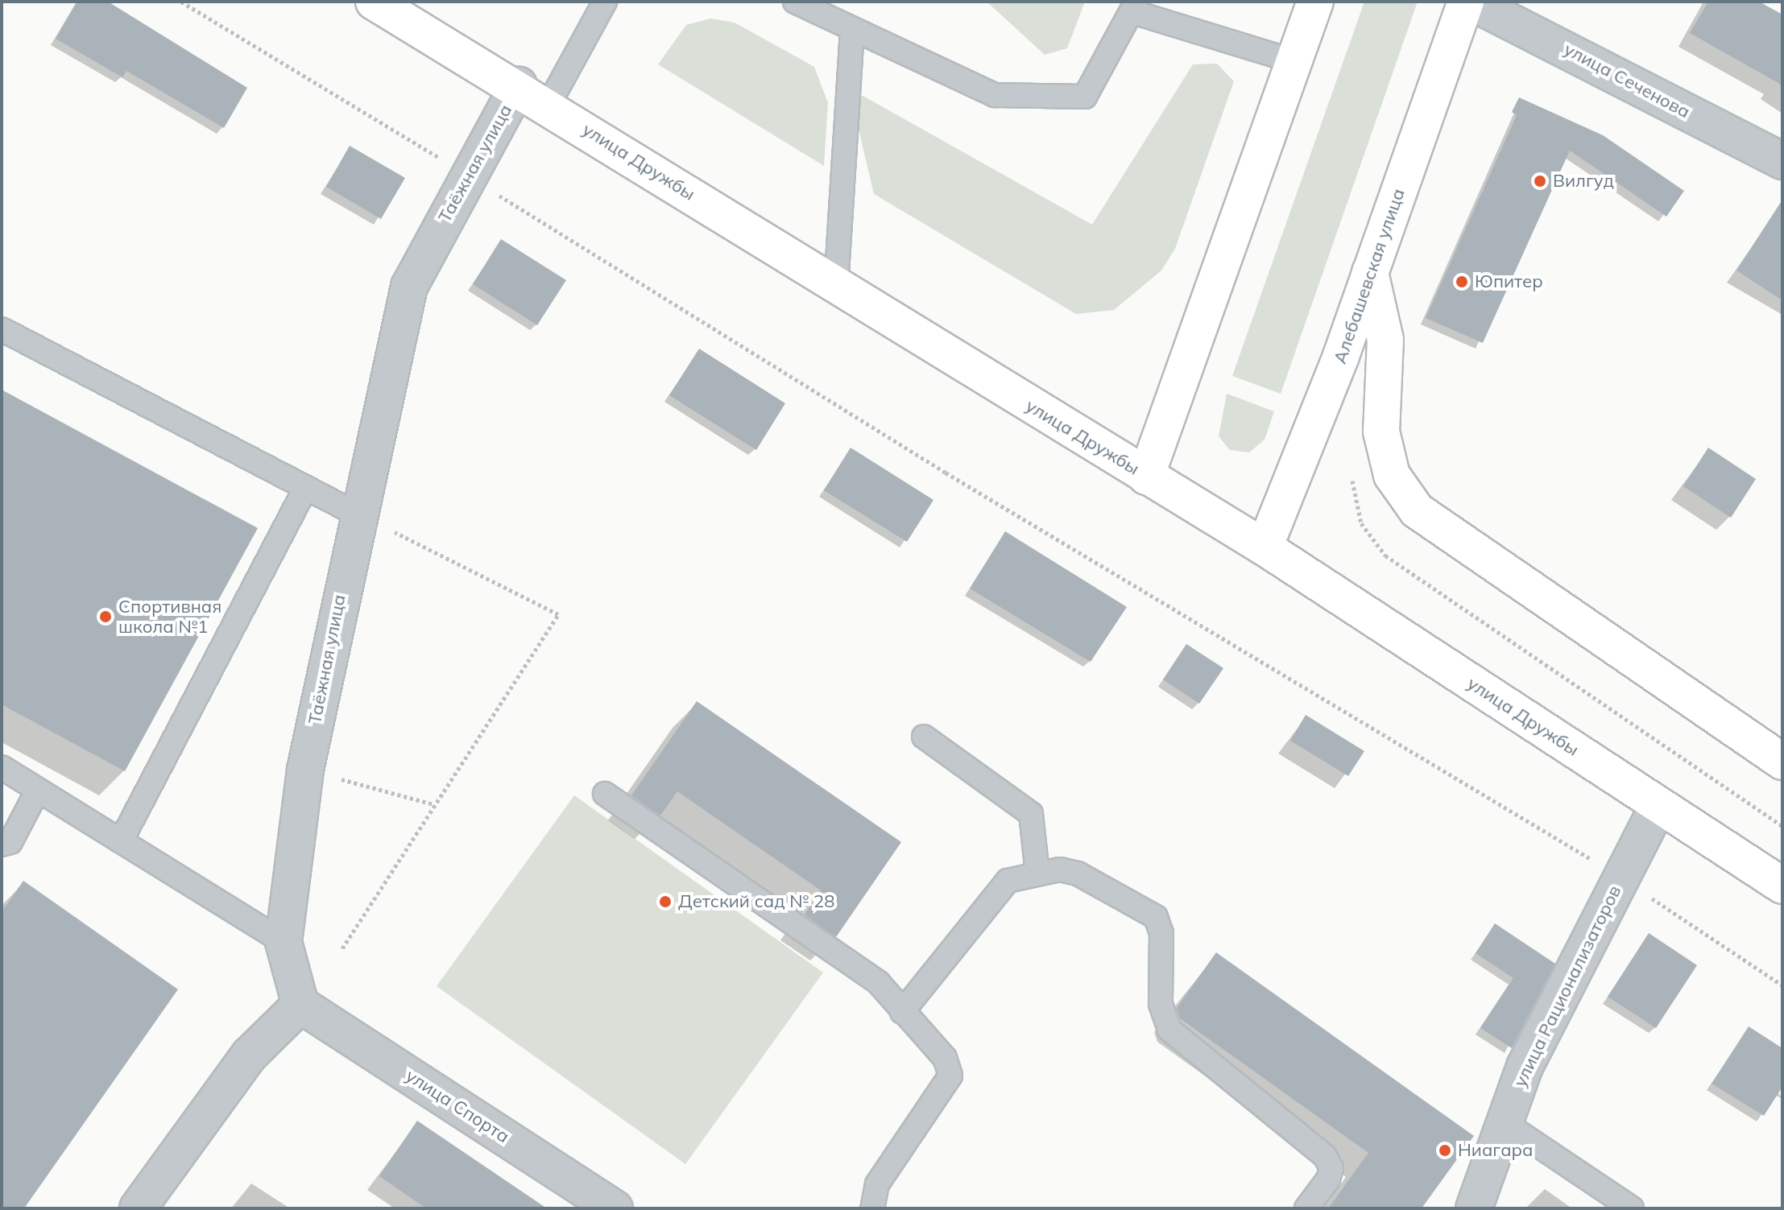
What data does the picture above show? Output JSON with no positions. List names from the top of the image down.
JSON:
{
  "streets": {
    "main road": ["улица Дружбы", "Алебашевская улица"],
    "street": [
      "улица Сеченова",
      "Таёжная улица",
      "улица Рационализаторов",
      "улица Спорта"
    ]
  },
  "crossings": [
    ["улица Сеченова", "Алебашевская улица"],
    ["улица Дружбы", "Таёжная улица"],
    ["улица Дружбы", "Алебашевская улица"],
    ["улица Дружбы", "улица Рационализаторов"],
    ["Таёжная улица", "улица Спорта"]
  ],
  "places": [
    "Вилгуд",
    "Юпитер",
    "Спортивная школа №1",
    "Детский сад № 28",
    "Ниагара"
  ]
}
